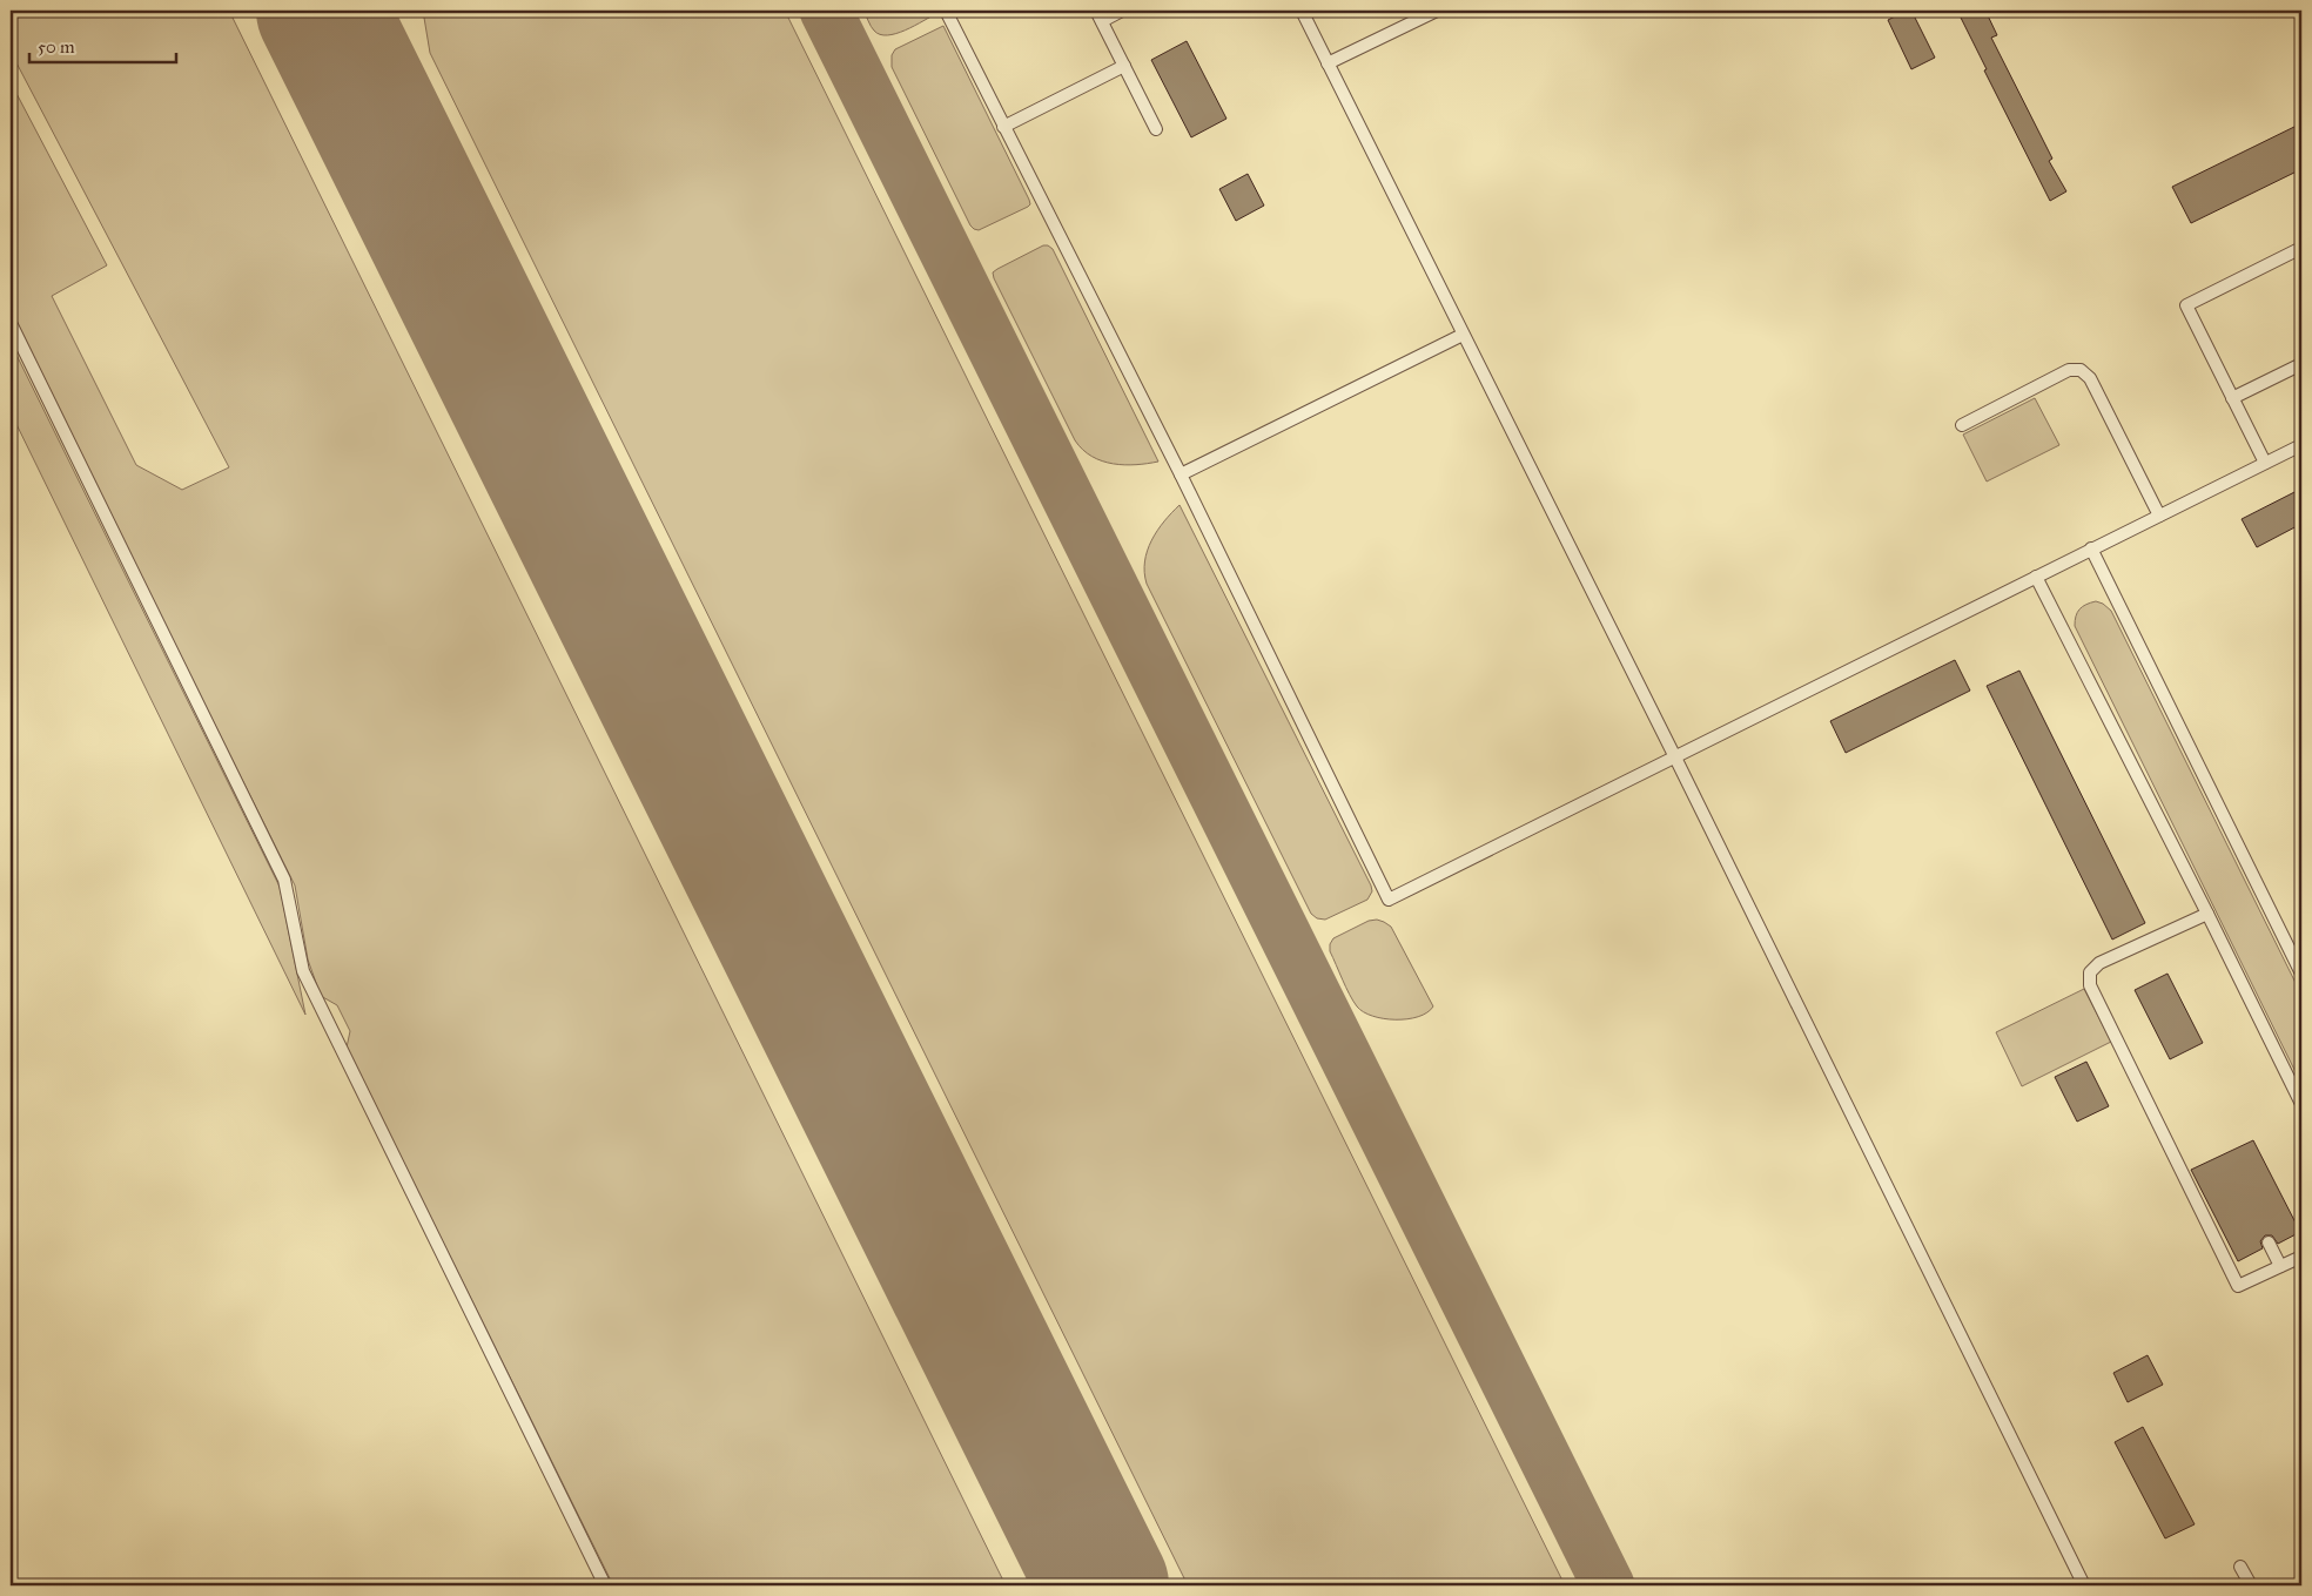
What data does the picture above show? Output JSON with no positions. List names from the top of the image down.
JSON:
{
  "scale_bar": "50 m"
}
